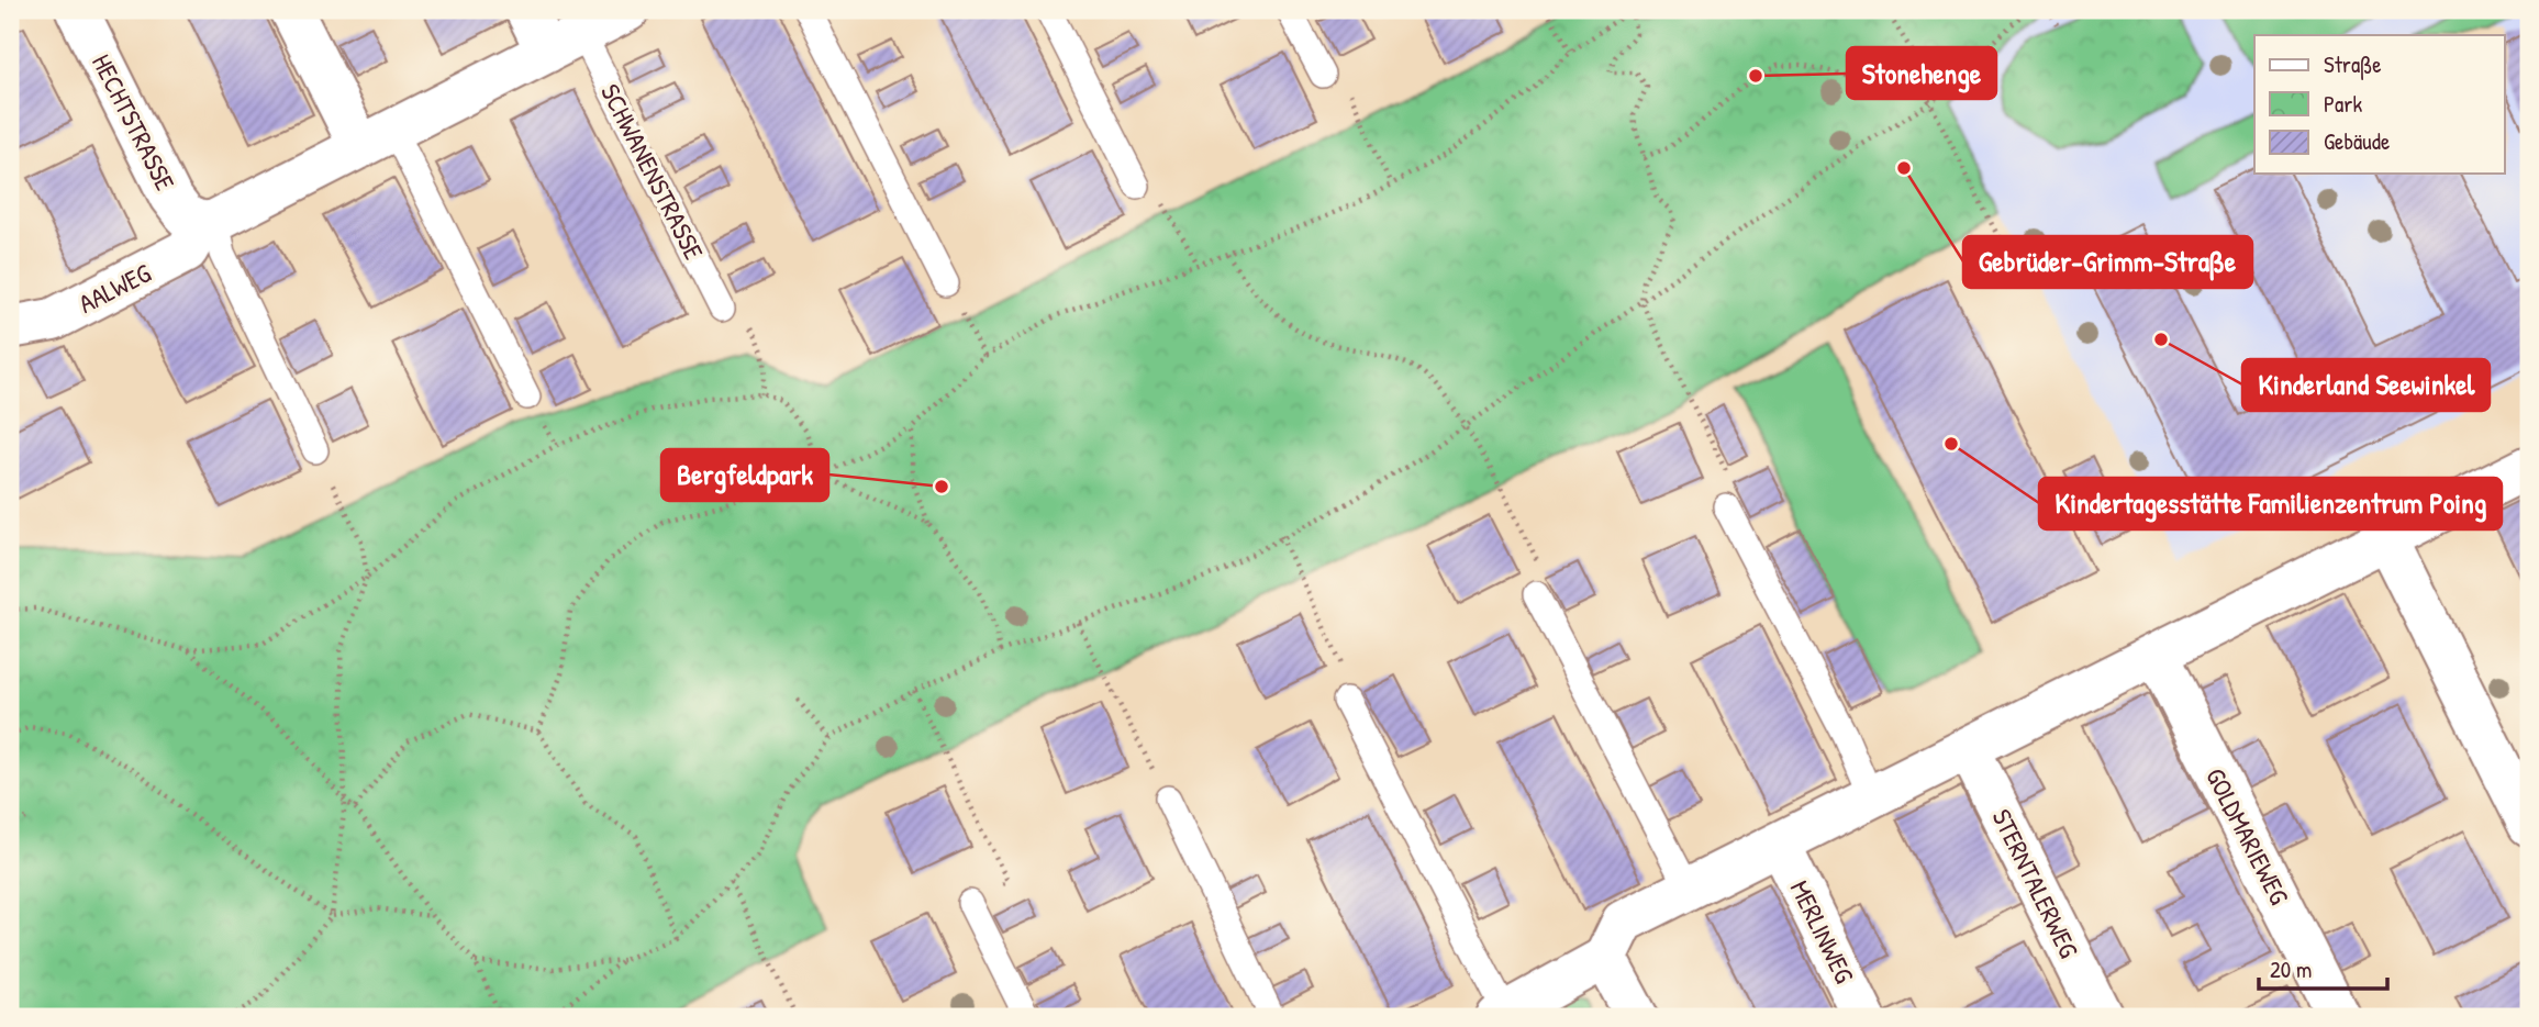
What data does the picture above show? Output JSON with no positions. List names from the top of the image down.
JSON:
{
  "streets": {
    "street": [
      "HECHTSTRASSE",
      "AALWEG",
      "GOLDMARIEWEG",
      "STERNTALERWEG",
      "MERLINWEG"
    ],
    "lane": ["SCHWANENSTRASSE"]
  },
  "crossings": [
    ["HECHTSTRASSE", "AALWEG"]
  ],
  "places": [
    "Stonehenge",
    "Gebrüder-Grimm-Straße",
    "Kinderland Seewinkel",
    "Kindertagesstätte Familienzentrum Poing",
    "Bergfeldpark"
  ],
  "legend": ["Straße", "Park", "Gebäude"],
  "scale_bar": "20 m"
}
